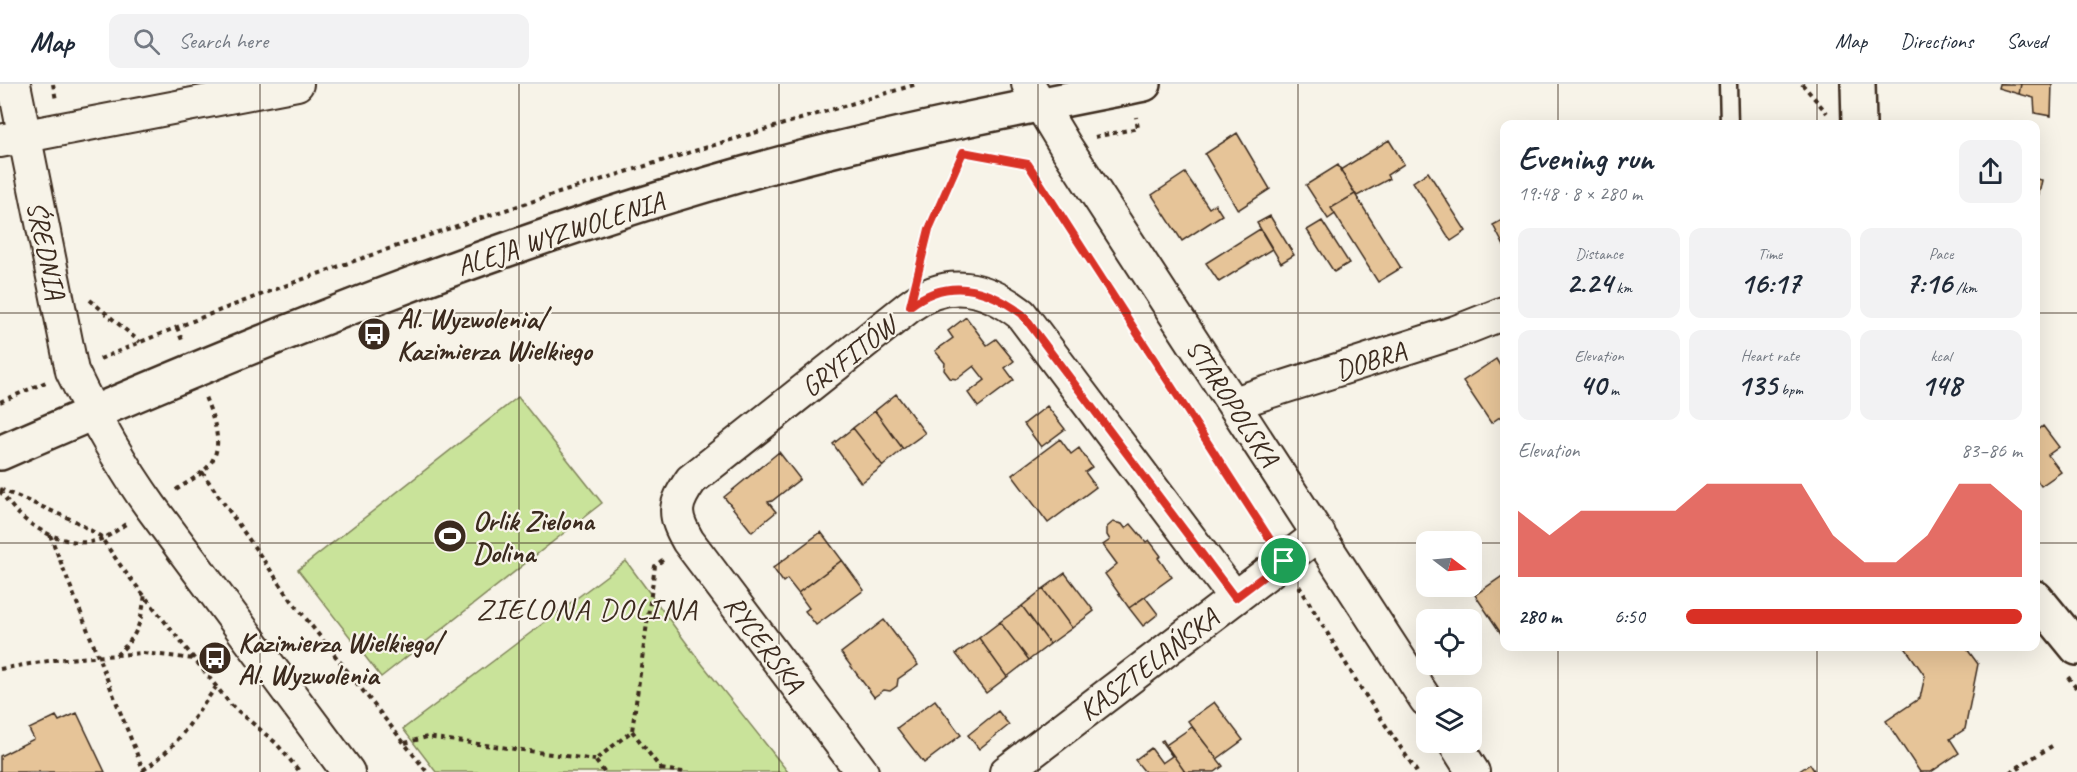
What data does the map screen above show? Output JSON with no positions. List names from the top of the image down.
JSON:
{
  "streets": {
    "street": [
      "ALEJA WYZWOLENIA",
      "ŚREDNIA",
      "GRYFITÓW",
      "DOBRA",
      "STAROPOLSKA",
      "RYCERSKA",
      "KASZTELAŃSKA"
    ]
  },
  "crossings": [
    ["ALEJA WYZWOLENIA", "ŚREDNIA"],
    ["ALEJA WYZWOLENIA", "STAROPOLSKA"],
    ["GRYFITÓW", "RYCERSKA"],
    ["GRYFITÓW", "KASZTELAŃSKA"],
    ["DOBRA", "STAROPOLSKA"],
    ["STAROPOLSKA", "KASZTELAŃSKA"]
  ],
  "districts": ["ZIELONA DOLINA"],
  "places": {
    "bus stop": ["Al. Wyzwolenia/ Kazimierza Wielkiego", "Kazimierza Wielkiego/ Al. Wyzwolenia"],
    "sports": ["Orlik Zielona Dolina"]
  },
  "north": "right",
  "page": {
    "header": "Map",
    "search": "Search here",
    "nav": ["Map", "Directions", "Saved"],
    "heading": ["Evening run", "19:48 · 8 × 280 m"],
    "stats": [
      ["Distance", "2.24 km"],
      ["Time", "16:17"],
      ["Pace", "7:16 /km"],
      ["Elevation", "40 m"],
      ["Heart rate", "135 bpm"],
      ["kcal", "148"]
    ],
    "chart": ["Elevation", "83–86 m"],
    "list": [
      {
        "name": "280 m",
        "note": "6:50"
      }
    ]
  }
}
